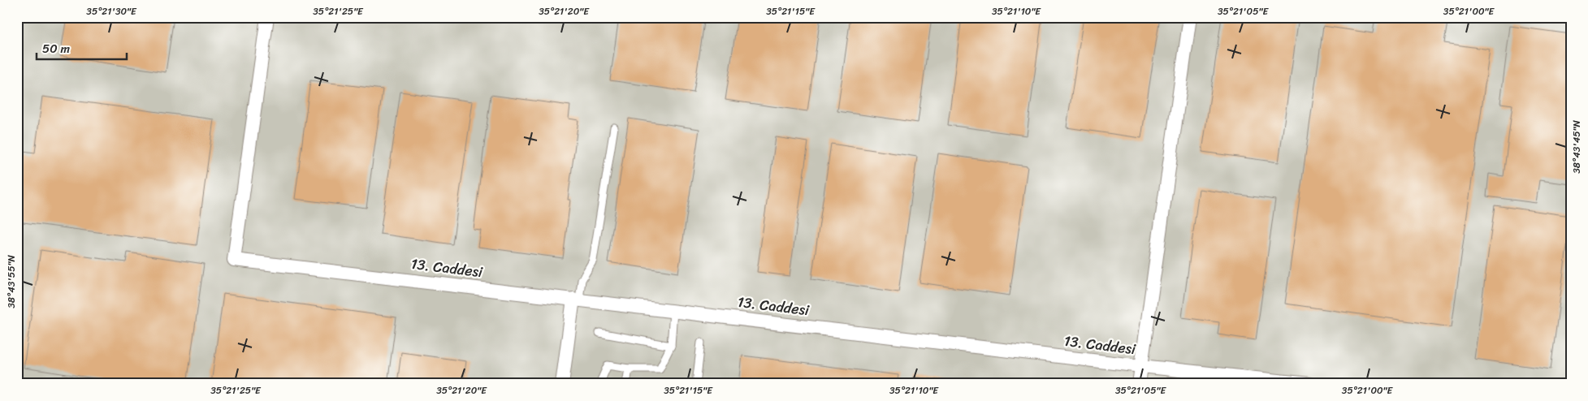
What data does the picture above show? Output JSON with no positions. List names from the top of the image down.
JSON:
{
  "streets": {
    "street": ["13. Caddesi"]
  },
  "scale_bar": "50 m",
  "coordinates": [
    "35°21'30\"E",
    "35°21'25\"E",
    "35°21'20\"E",
    "35°21'15\"E",
    "35°21'10\"E",
    "35°21'05\"E",
    "35°21'00\"E",
    "38°43'45\"N",
    "38°43'55\"N"
  ]
}
